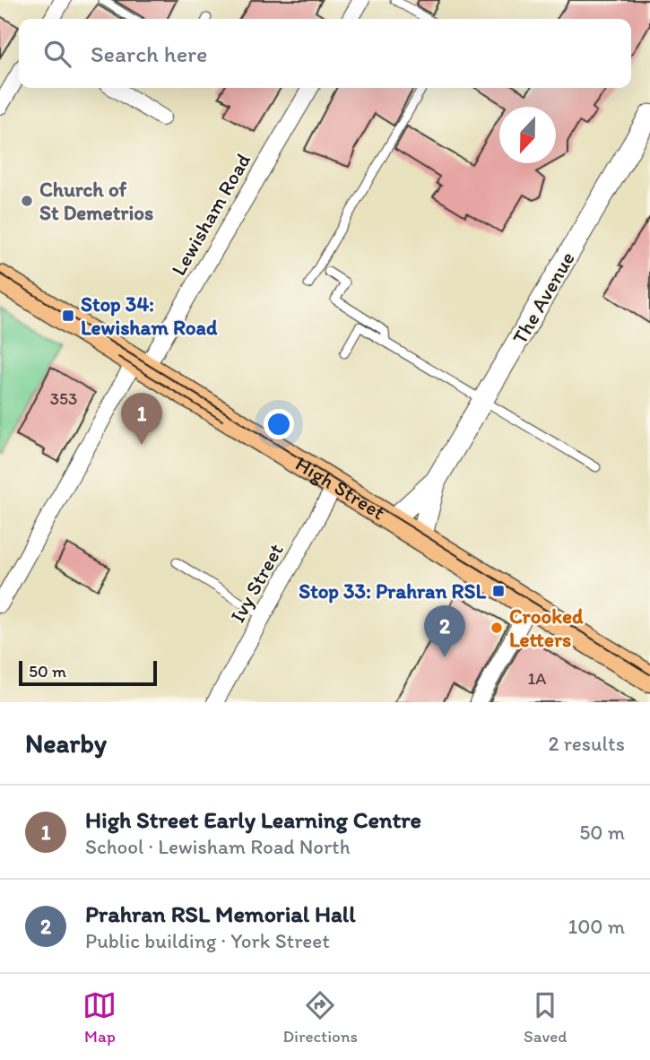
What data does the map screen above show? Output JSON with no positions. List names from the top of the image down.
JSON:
{
  "streets": {
    "main road": ["High Street"],
    "street": ["Lewisham Road", "The Avenue", "Ivy Street"]
  },
  "crossings": [
    ["Lewisham Road", "High Street"],
    ["The Avenue", "High Street"],
    ["High Street", "Ivy Street"]
  ],
  "places": {
    "other": ["Church of St Demetrios", "Crooked Letters"],
    "transit": ["Stop 34: Lewisham Road", "Stop 33: Prahran RSL"]
  },
  "house_numbers": ["353", "1A"],
  "scale_bar": "50 m",
  "north": "bottom",
  "page": {
    "search": "Search here",
    "pins": ["1", "2"],
    "scale": "50 m",
    "heading": ["Nearby", "2 results"],
    "list": [
      {
        "mark": "1",
        "name": "High Street Early Learning Centre",
        "note": "School · Lewisham Road North",
        "value": "50 m"
      },
      {
        "mark": "2",
        "name": "Prahran RSL Memorial Hall",
        "note": "Public building · York Street",
        "value": "100 m"
      }
    ],
    "nav": ["Map", "Directions", "Saved"]
  }
}
